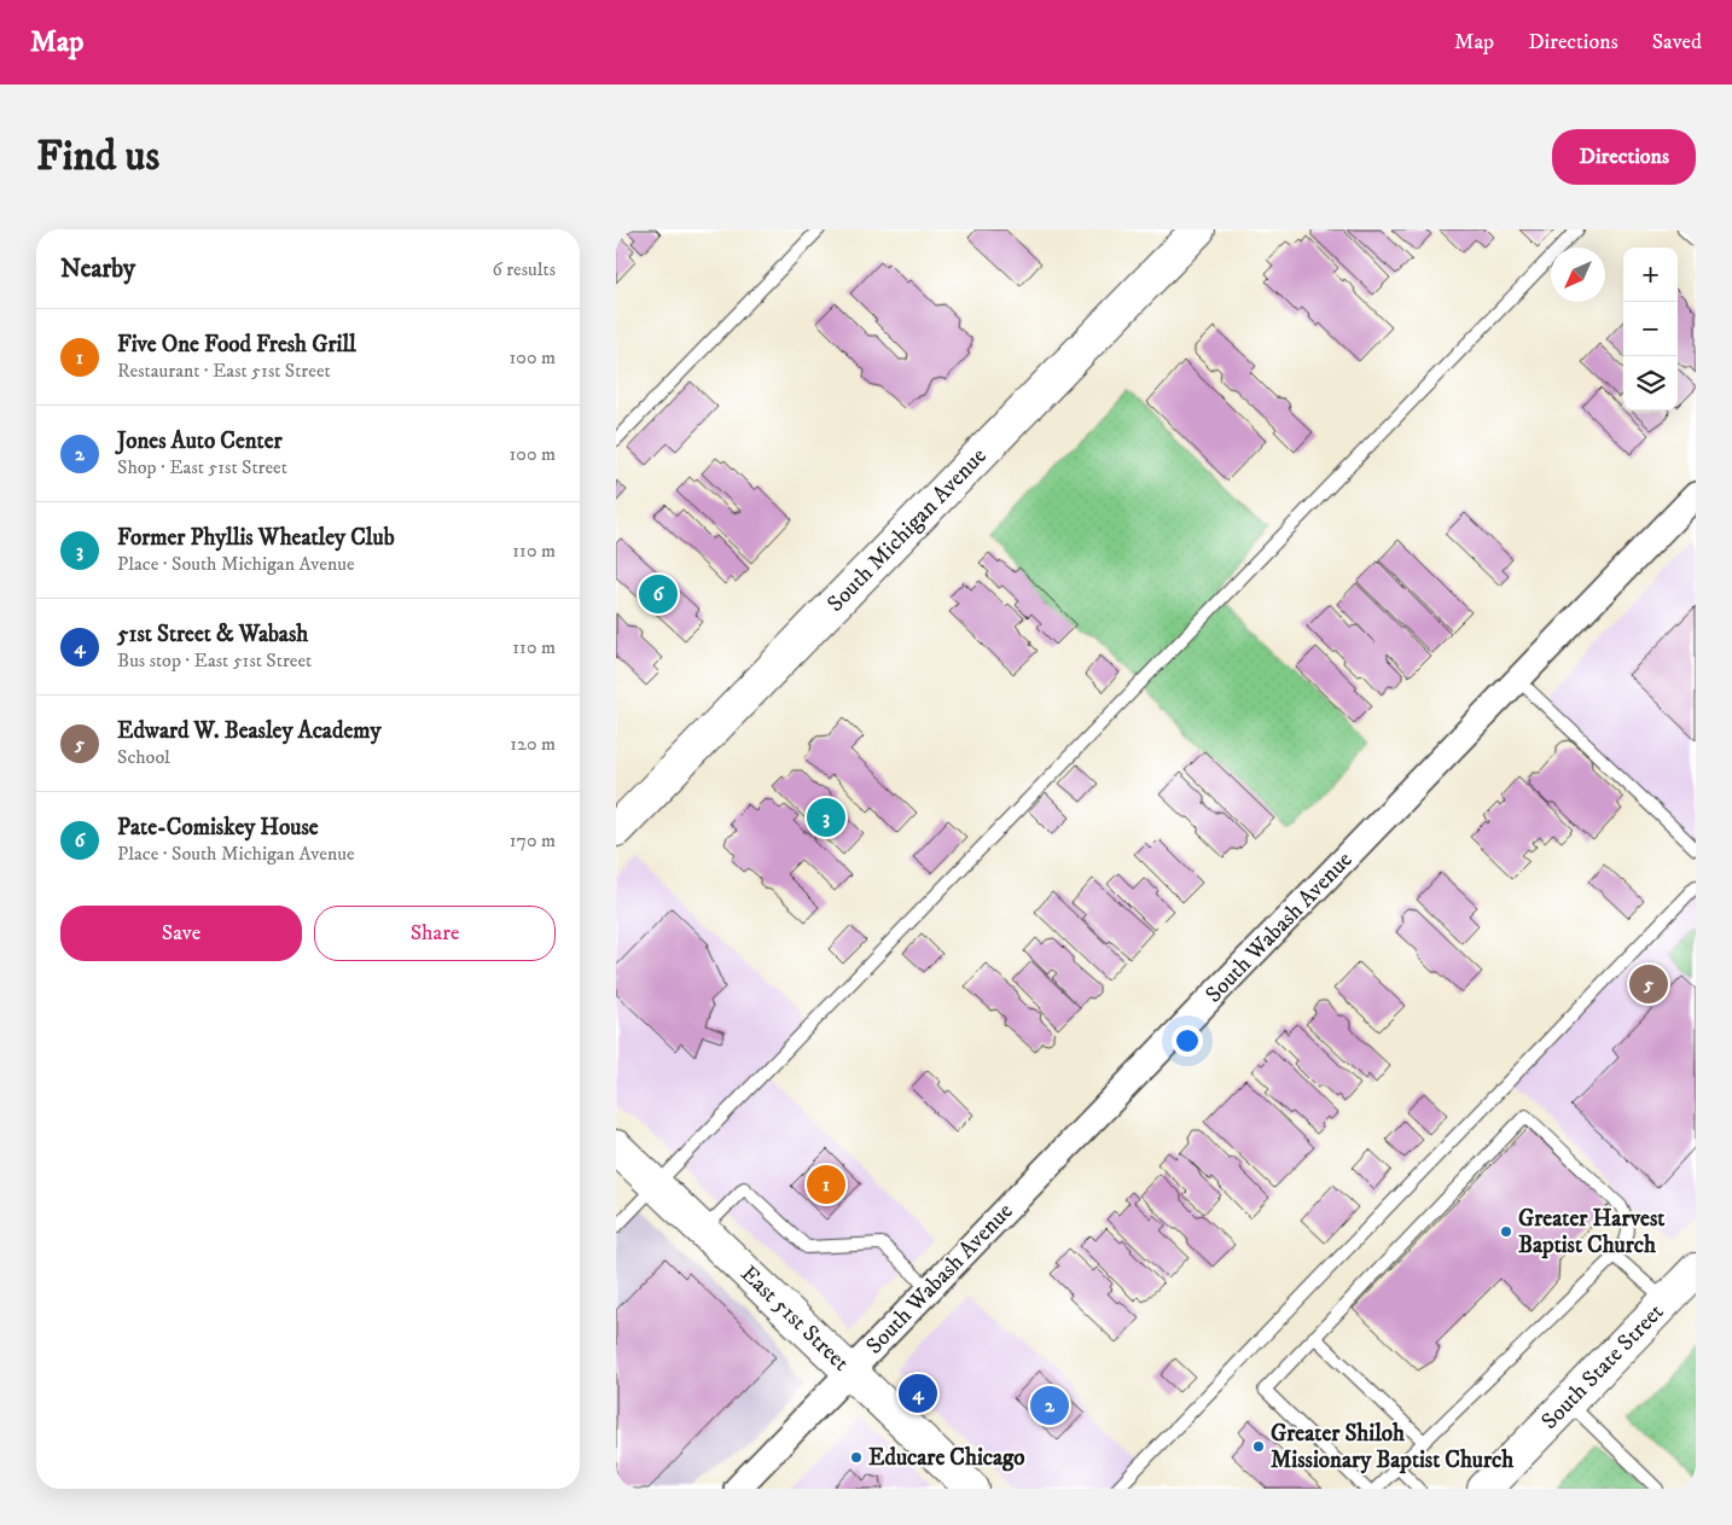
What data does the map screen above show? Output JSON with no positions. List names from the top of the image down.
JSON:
{
  "streets": {
    "street": [
      "South Michigan Avenue",
      "South Wabash Avenue",
      "East 51st Street",
      "South State Street"
    ]
  },
  "crossings": [
    ["South Wabash Avenue", "East 51st Street"]
  ],
  "places": ["Greater Harvest Baptist Church", "Greater Shiloh Missionary Baptist Church", "Educare Chicago"],
  "north": "bottom left",
  "page": {
    "header": "Map",
    "nav": ["Map", "Directions", "Saved"],
    "buttons": [
      "Directions",
      ["Save", "Share"]
    ],
    "title": "Find us",
    "heading": ["Nearby", "6 results"],
    "map_buttons": ["+", "−"],
    "list": [
      {
        "mark": "1",
        "name": "Five One Food Fresh Grill",
        "note": "Restaurant · East 51st Street",
        "value": "100 m"
      },
      {
        "mark": "2",
        "name": "Jones Auto Center",
        "note": "Shop · East 51st Street",
        "value": "100 m"
      },
      {
        "mark": "3",
        "name": "Former Phyllis Wheatley Club",
        "note": "Place · South Michigan Avenue",
        "value": "110 m"
      },
      {
        "mark": "4",
        "name": "51st Street & Wabash",
        "note": "Bus stop · East 51st Street",
        "value": "110 m"
      },
      {
        "mark": "5",
        "name": "Edward W. Beasley Academy",
        "note": "School",
        "value": "120 m"
      },
      {
        "mark": "6",
        "name": "Pate-Comiskey House",
        "note": "Place · South Michigan Avenue",
        "value": "170 m"
      }
    ],
    "pins": [
      "6",
      "3",
      "5",
      "1",
      "4",
      "2"
    ]
  }
}
